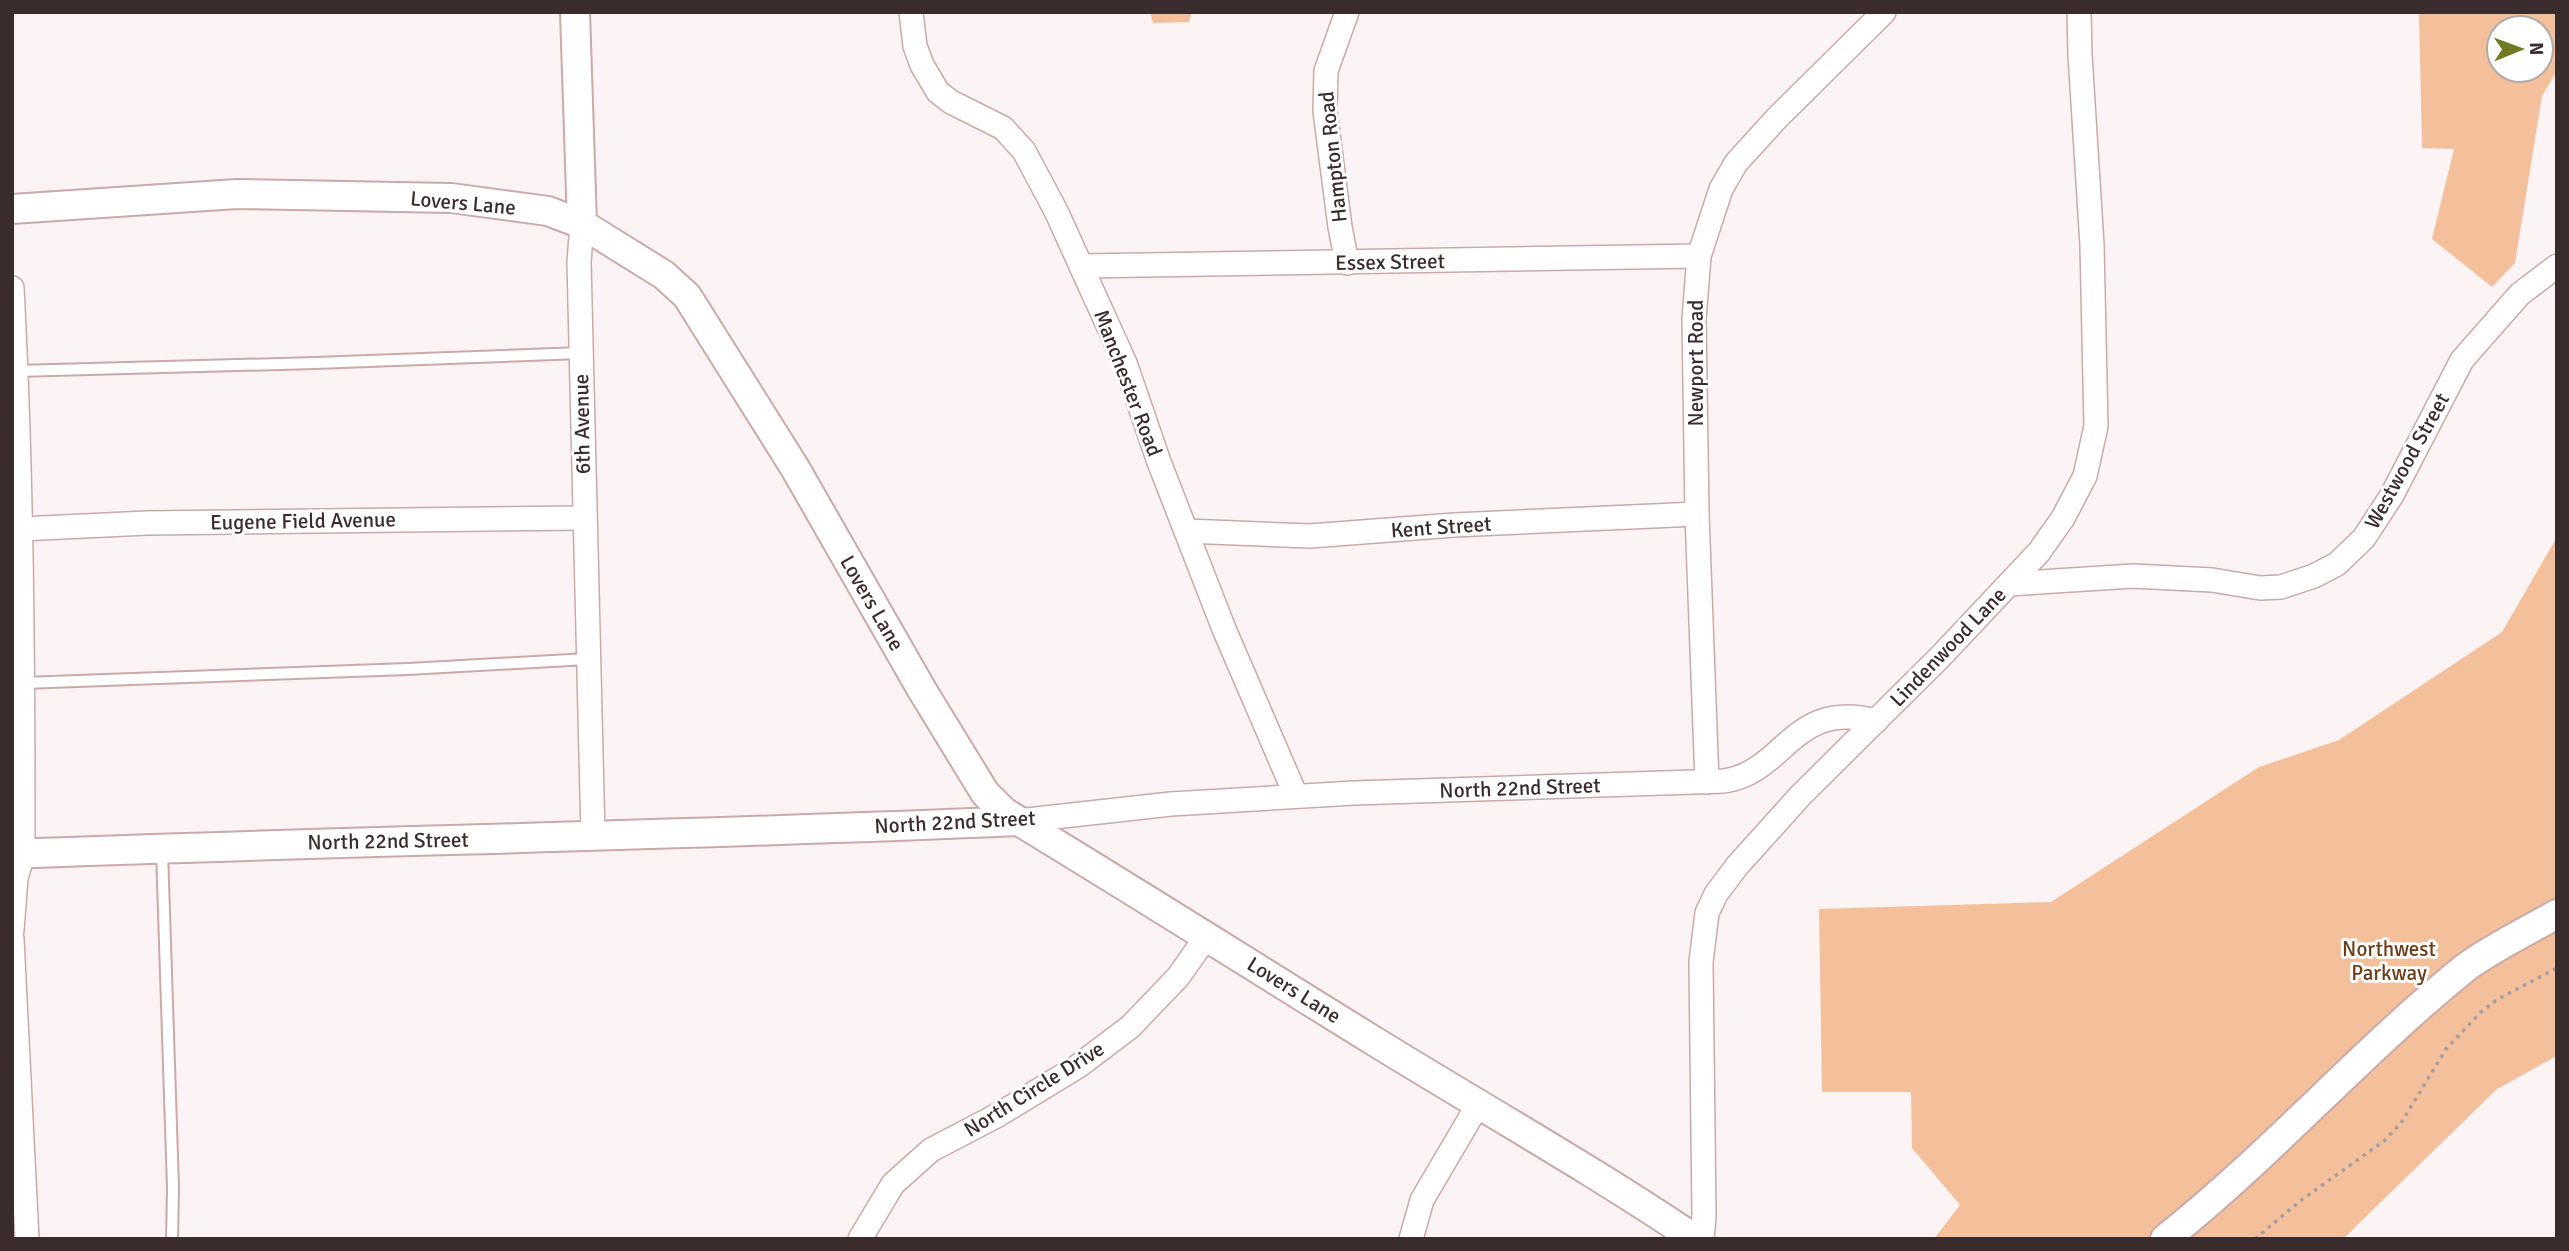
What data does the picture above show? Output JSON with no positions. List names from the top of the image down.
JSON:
{
  "streets": {
    "street": [
      "Hampton Road",
      "Lovers Lane",
      "Essex Street",
      "Newport Road",
      "Manchester Road",
      "6th Avenue",
      "Westwood Street",
      "Eugene Field Avenue",
      "Kent Street",
      "Lindenwood Lane",
      "North 22nd Street",
      "North Circle Drive"
    ]
  },
  "crossings": [
    ["Hampton Road", "Essex Street"],
    ["Lovers Lane", "6th Avenue"],
    ["Lovers Lane", "North 22nd Street"],
    ["Lovers Lane", "North Circle Drive"],
    ["Essex Street", "Newport Road"],
    ["Essex Street", "Manchester Road"],
    ["Newport Road", "Kent Street"],
    ["Newport Road", "North 22nd Street"],
    ["Manchester Road", "Kent Street"],
    ["Manchester Road", "North 22nd Street"],
    ["6th Avenue", "Eugene Field Avenue"],
    ["6th Avenue", "North 22nd Street"],
    ["Westwood Street", "Lindenwood Lane"],
    ["Lindenwood Lane", "North 22nd Street"]
  ],
  "parks": ["Northwest Parkway"],
  "north": "right"
}
